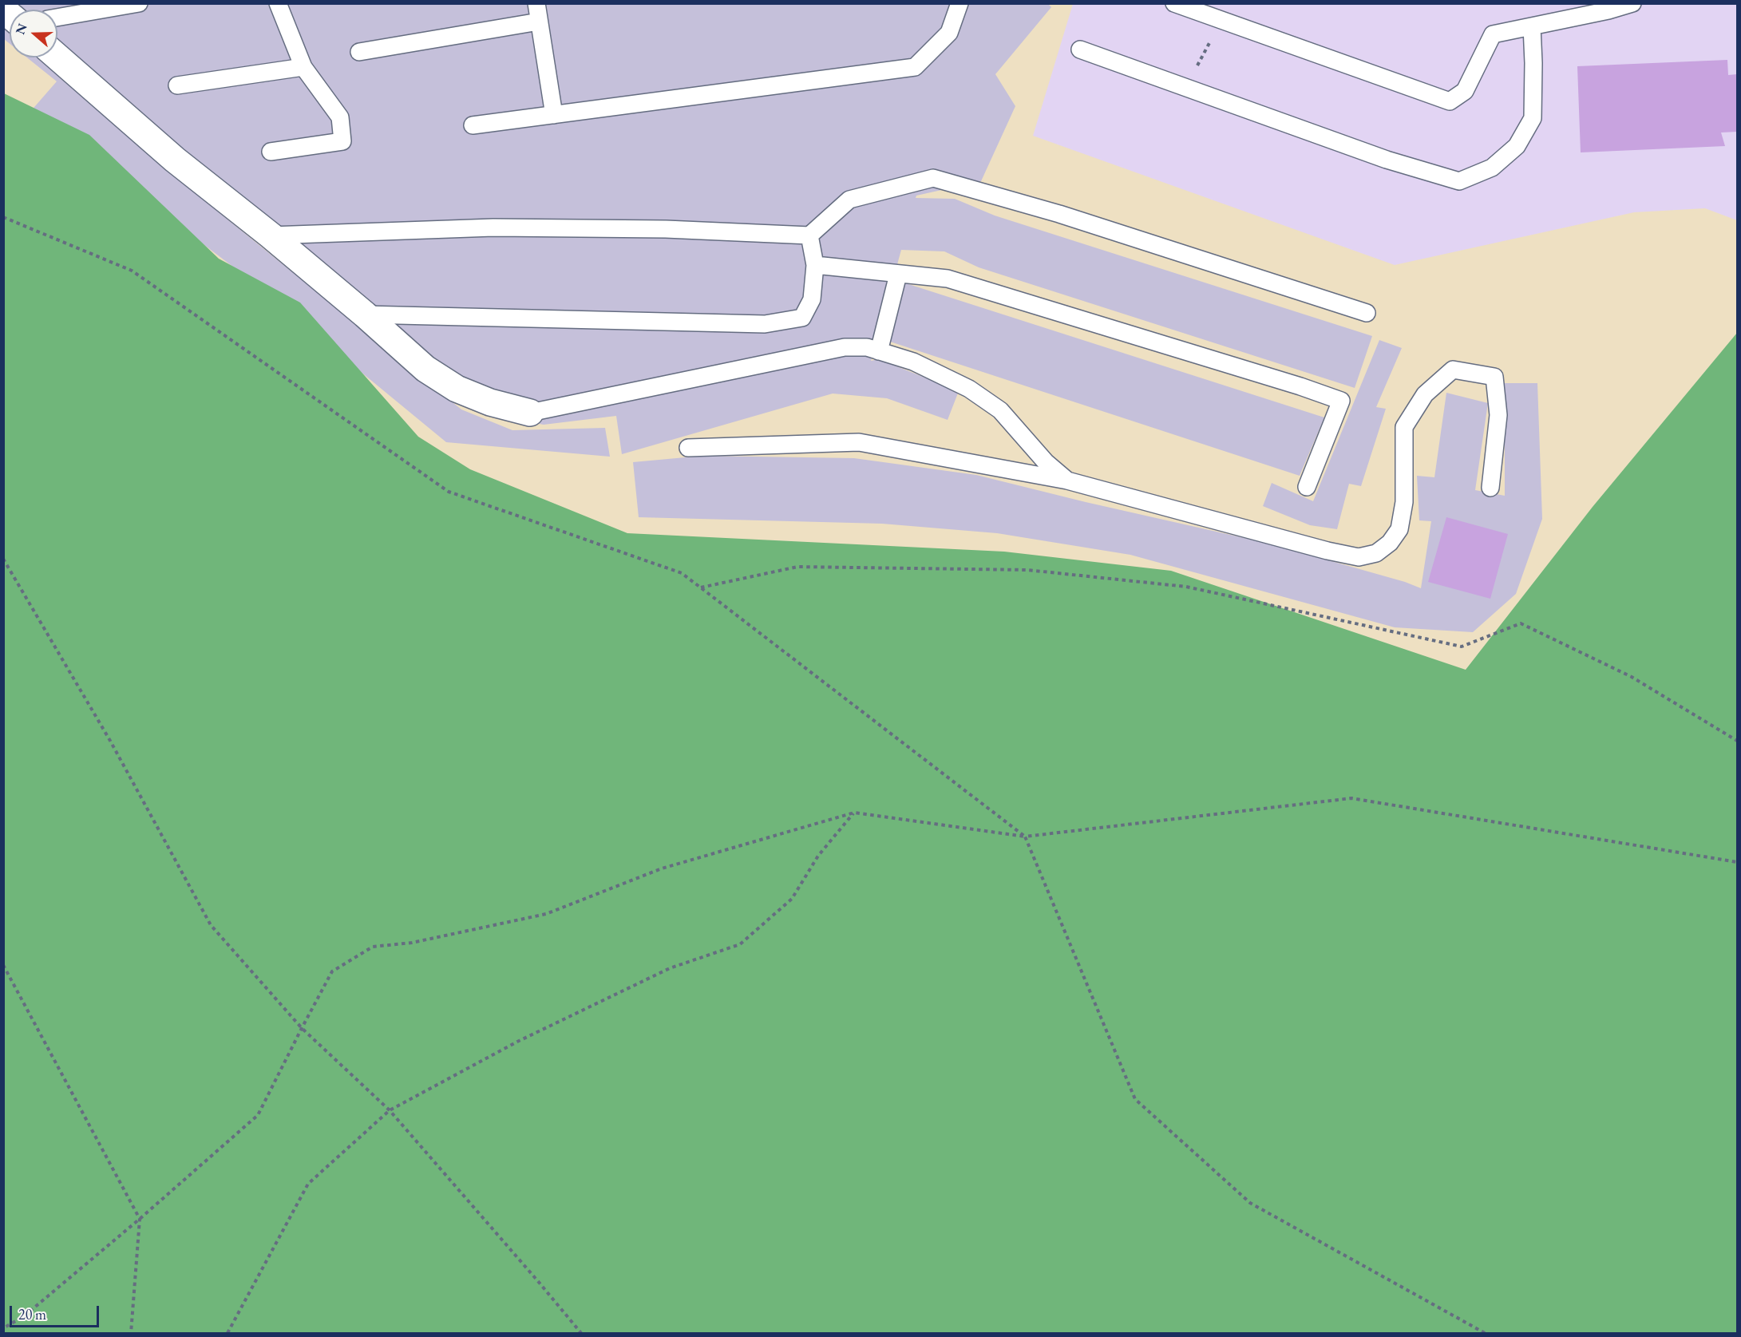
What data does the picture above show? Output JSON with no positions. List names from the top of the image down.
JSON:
{
  "scale_bar": "20 m",
  "north": "left"
}
